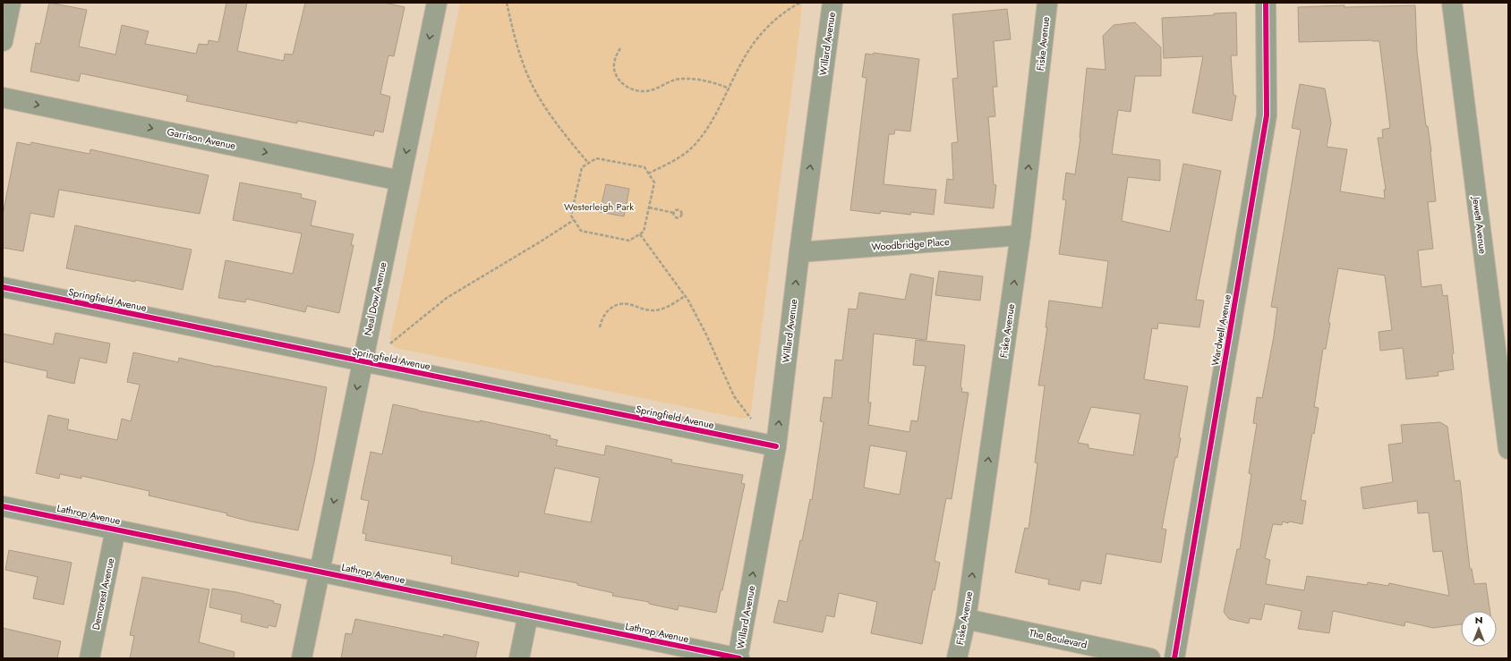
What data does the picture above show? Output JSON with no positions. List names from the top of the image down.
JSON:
{
  "streets": {
    "street": [
      "Willard Avenue",
      "Fiske Avenue",
      "Garrison Avenue",
      "Jewett Avenue",
      "Woodbridge Place",
      "Neal Dow Avenue",
      "Springfield Avenue",
      "Wardwell Avenue",
      "Lathrop Avenue",
      "Demorest Avenue",
      "The Boulevard"
    ]
  },
  "crossings": [
    ["Willard Avenue", "Woodbridge Place"],
    ["Willard Avenue", "Springfield Avenue"],
    ["Willard Avenue", "Lathrop Avenue"],
    ["Fiske Avenue", "Woodbridge Place"],
    ["Fiske Avenue", "The Boulevard"],
    ["Garrison Avenue", "Neal Dow Avenue"],
    ["Neal Dow Avenue", "Springfield Avenue"],
    ["Neal Dow Avenue", "Lathrop Avenue"],
    ["Lathrop Avenue", "Demorest Avenue"]
  ],
  "one_way": [
    "Willard Avenue",
    "Fiske Avenue",
    "Garrison Avenue",
    "Neal Dow Avenue"
  ],
  "parks": ["Westerleigh Park"],
  "north": "top"
}
